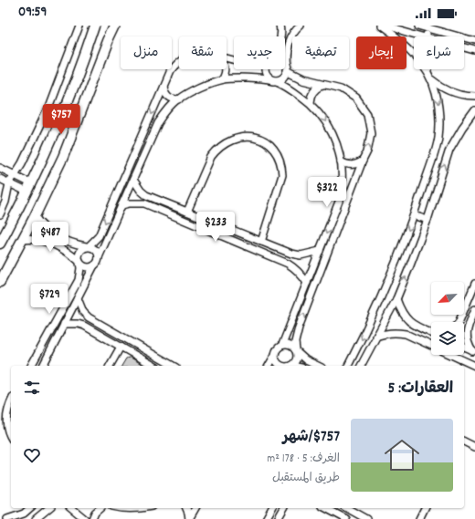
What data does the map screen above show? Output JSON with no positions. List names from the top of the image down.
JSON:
{
  "north": "bottom left",
  "page": {
    "status": "09:59",
    "chip": [
      "شراء",
      "إيجار",
      "تصفية",
      "جديد",
      "شقة",
      "منزل"
    ],
    "price": [
      "$757",
      "$322",
      "$233",
      "$487",
      "$729"
    ],
    "heading": "العقارات: 5",
    "list": [
      {
        "name": "$757/شهر",
        "note": "الغرف: 5 · 178 m² · طريق المستقبل"
      }
    ]
  }
}
